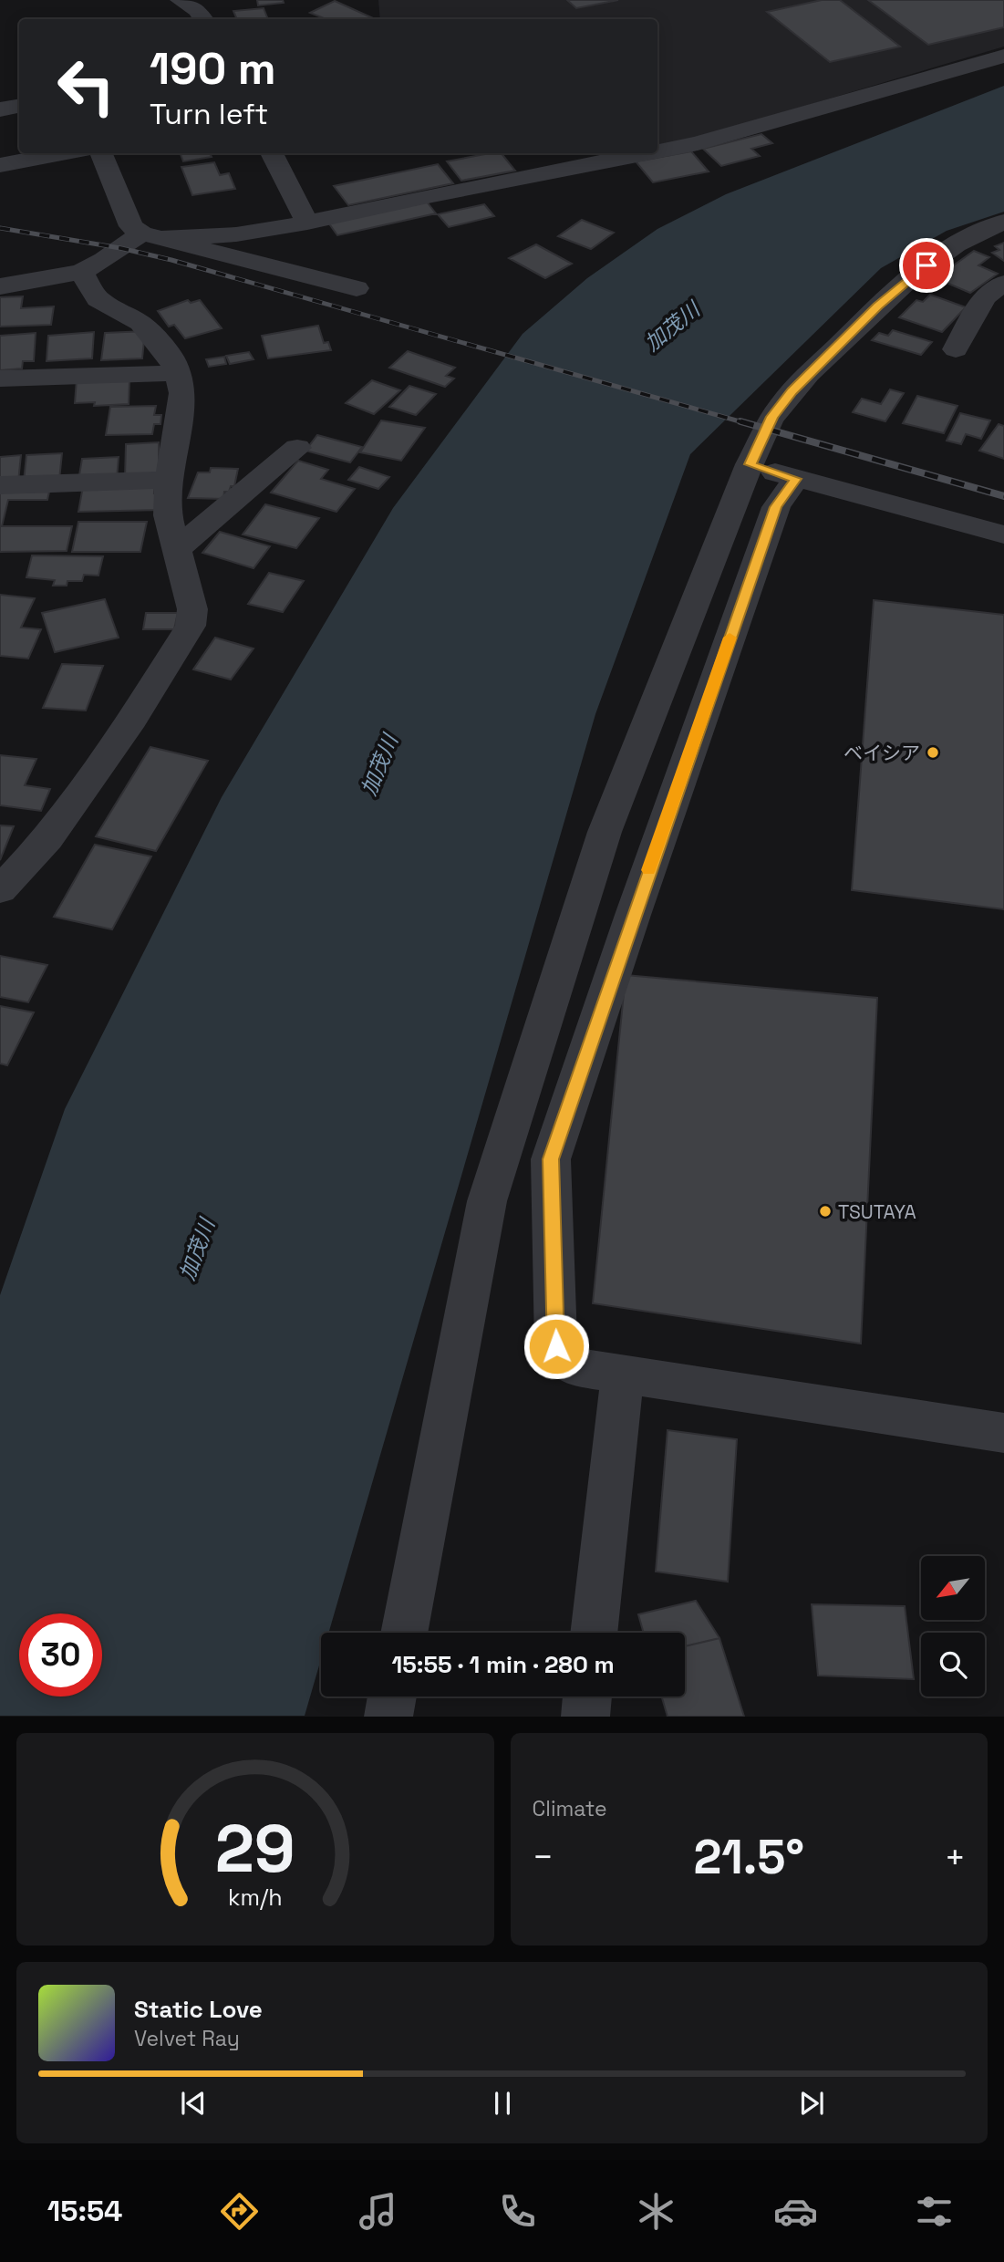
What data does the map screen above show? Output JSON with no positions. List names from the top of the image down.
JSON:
{
  "water": ["加茂川"],
  "places": ["ベイシア", "TSUTAYA"],
  "north": "bottom left",
  "page": {
    "turn": ["190 m", "Turn left"],
    "limit": "30",
    "trip": "15:55 · 1 min · 280 m",
    "tile": "Climate",
    "heat": ["−", "21.5°", "+"],
    "song": ["Static Love", "Velvet Ray"],
    "tabs": "15:54",
    "gauge": ["29", "km/h"]
  }
}
